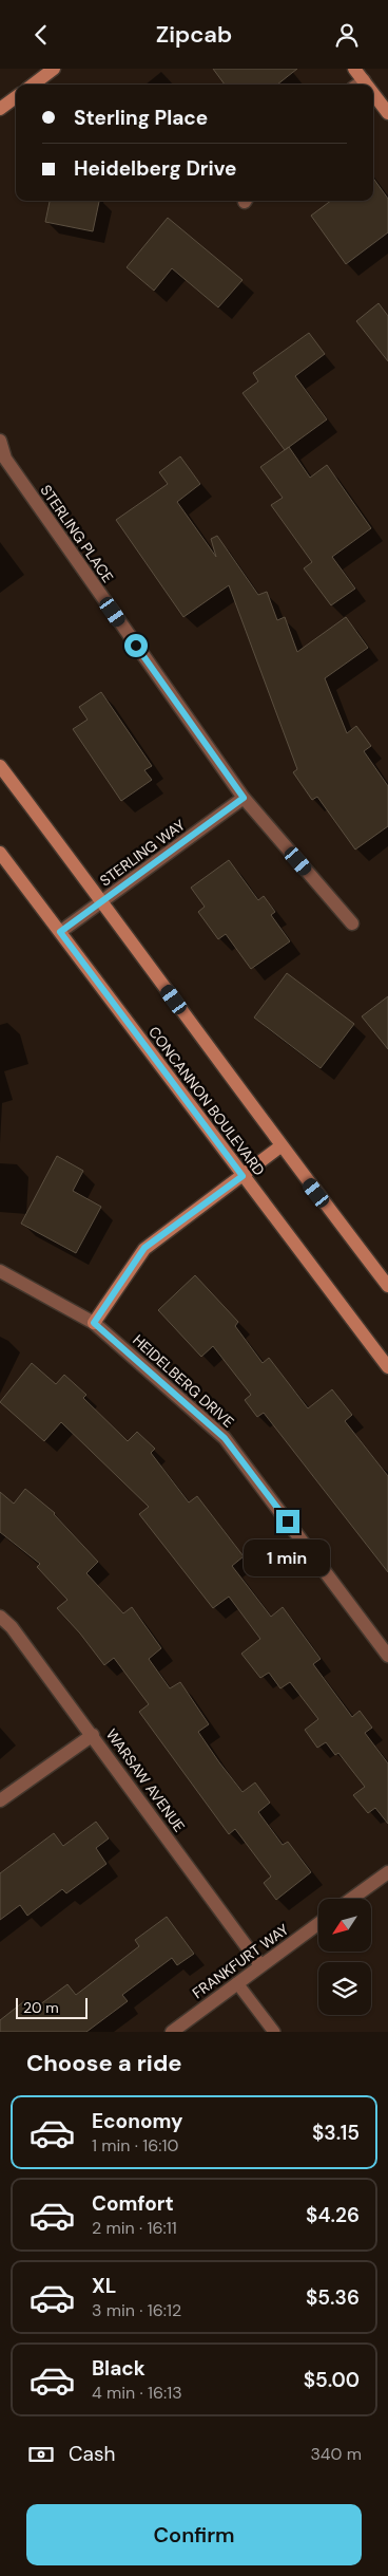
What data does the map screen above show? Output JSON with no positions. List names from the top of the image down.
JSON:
{
  "streets": {
    "main road": ["CONCANNON BOULEVARD"],
    "street": [
      "STERLING PLACE",
      "STERLING WAY",
      "HEIDELBERG DRIVE",
      "WARSAW AVENUE",
      "FRANKFURT WAY"
    ]
  },
  "crossings": [
    ["STERLING PLACE", "STERLING WAY"],
    ["STERLING WAY", "CONCANNON BOULEVARD"],
    ["WARSAW AVENUE", "FRANKFURT WAY"]
  ],
  "scale_bar": "20 m",
  "north": "bottom left",
  "page": {
    "header": "Zipcab",
    "banner": ["Sterling Place", "Heidelberg Drive"],
    "bubble": "1 min",
    "scale": "20 m",
    "heading": "Choose a ride",
    "list": [
      {
        "name": "Economy",
        "note": "1 min · 16:10",
        "value": "$3.15"
      },
      {
        "name": "Comfort",
        "note": "2 min · 16:11",
        "value": "$4.26"
      },
      {
        "name": "XL",
        "note": "3 min · 16:12",
        "value": "$5.36"
      },
      {
        "name": "Black",
        "note": "4 min · 16:13",
        "value": "$5.00"
      }
    ],
    "pay": ["Cash", "340 m"],
    "buttons": "Confirm"
  }
}
